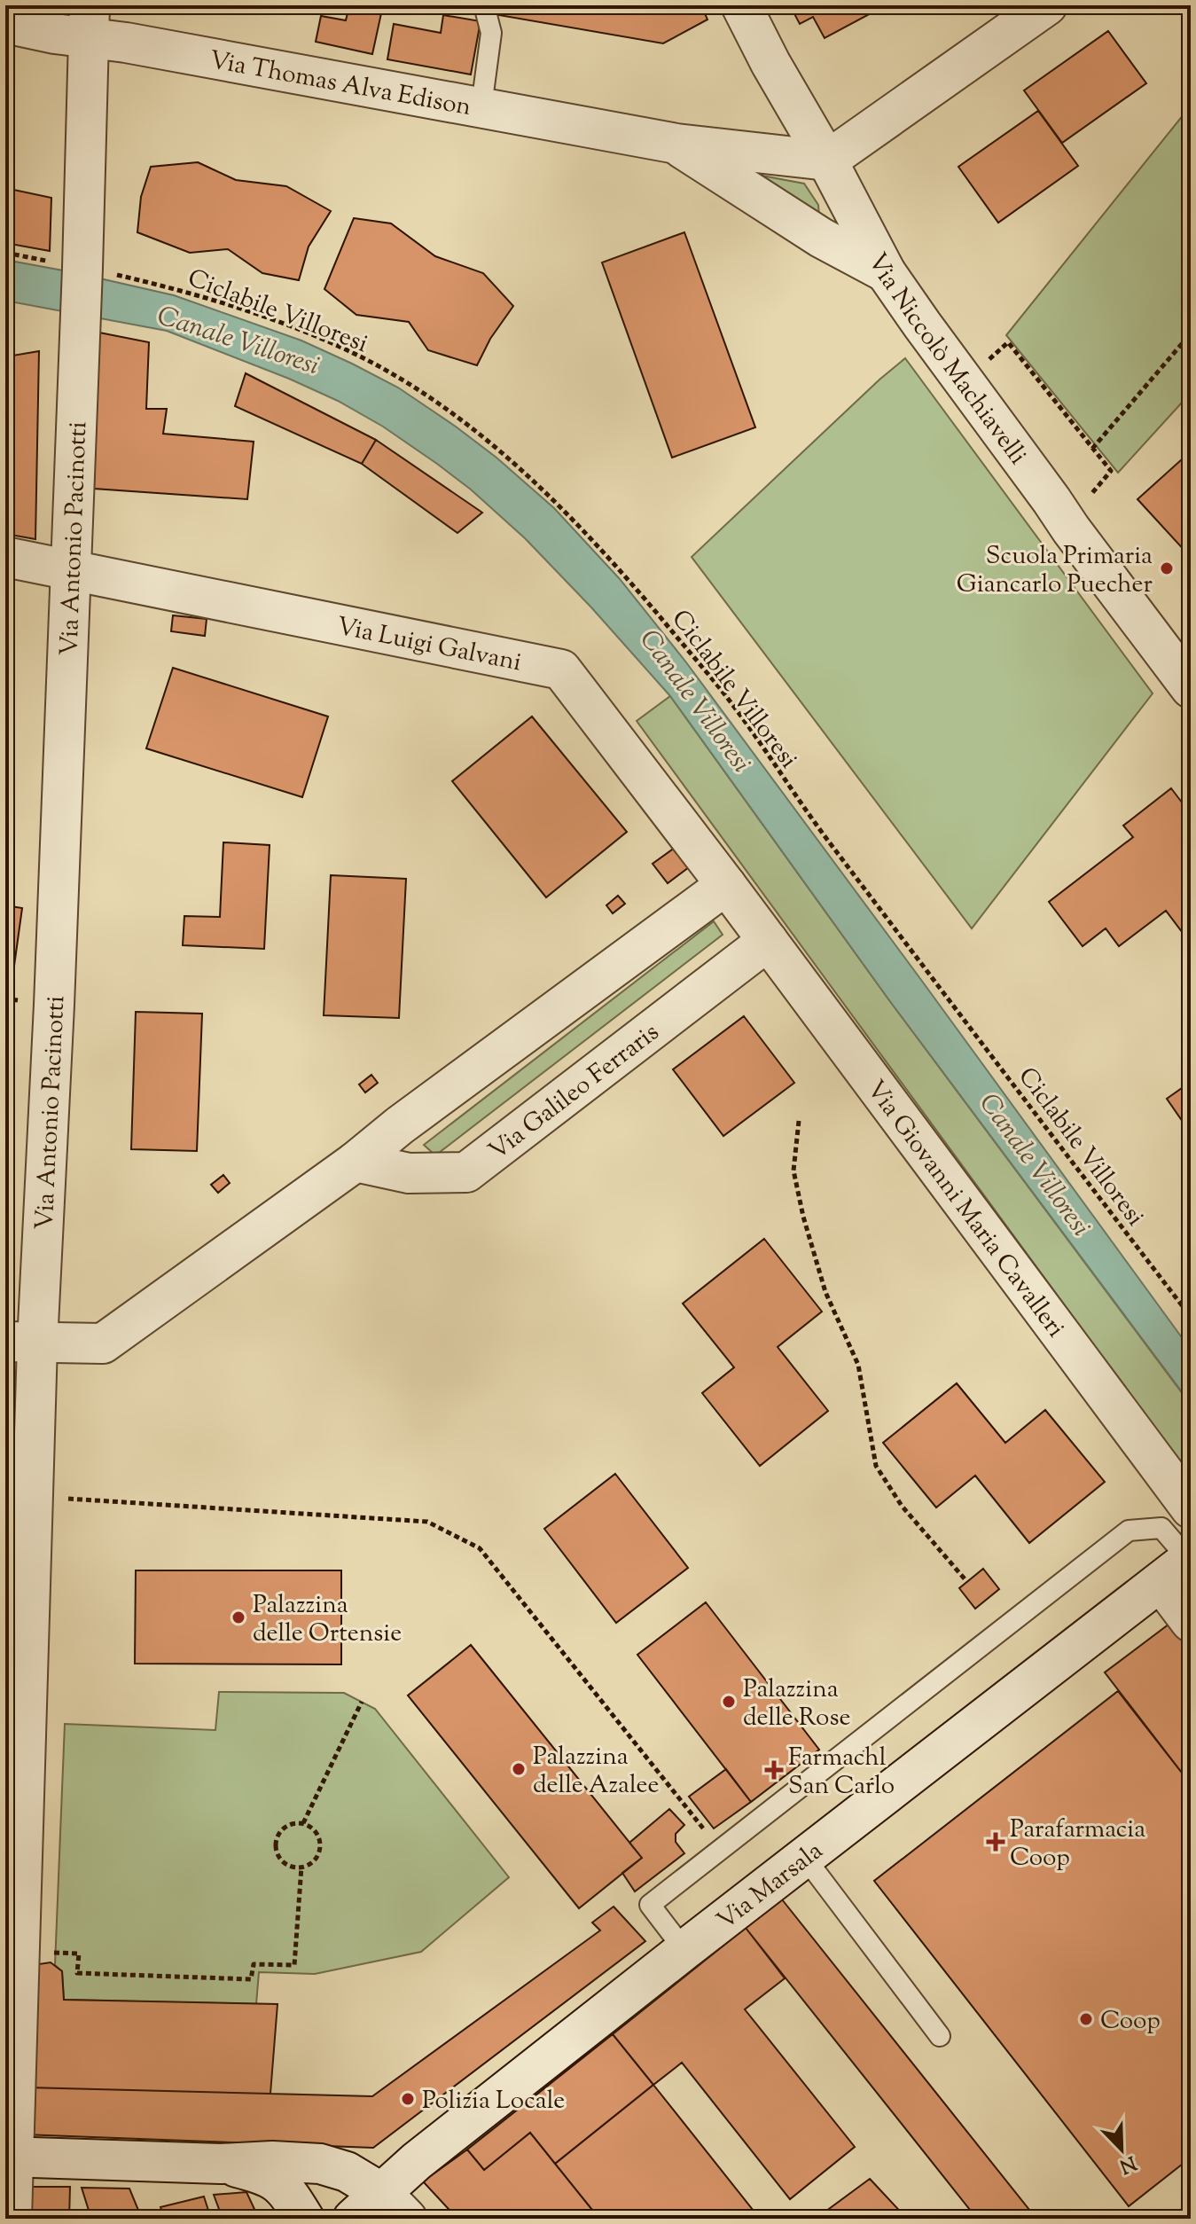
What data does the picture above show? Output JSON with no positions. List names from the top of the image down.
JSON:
{
  "streets": {
    "street": [
      "Via Thomas Alva Edison",
      "Via Niccolò Machiavelli",
      "Via Antonio Pacinotti",
      "Via Luigi Galvani",
      "Via Galileo Ferraris",
      "Via Giovanni Maria Cavalleri",
      "Via Marsala"
    ],
    "path": ["Ciclabile Villoresi"]
  },
  "crossings": [
    ["Via Thomas Alva Edison", "Via Niccolò Machiavelli"],
    ["Via Thomas Alva Edison", "Via Antonio Pacinotti"],
    ["Ciclabile Villoresi", "Via Antonio Pacinotti"],
    ["Via Antonio Pacinotti", "Via Luigi Galvani"],
    ["Via Luigi Galvani", "Via Giovanni Maria Cavalleri"],
    ["Via Galileo Ferraris", "Via Giovanni Maria Cavalleri"]
  ],
  "water": ["Canale Villoresi"],
  "places": {
    "other": [
      "Scuola Primaria Giancarlo Puecher",
      "Palazzina delle Ortensie",
      "Palazzina delle Rose",
      "Palazzina delle Azalee",
      "Coop",
      "Polizia Locale"
    ],
    "health": ["Farmachl San Carlo", "Parafarmacia Coop"]
  },
  "north": "bottom right"
}
